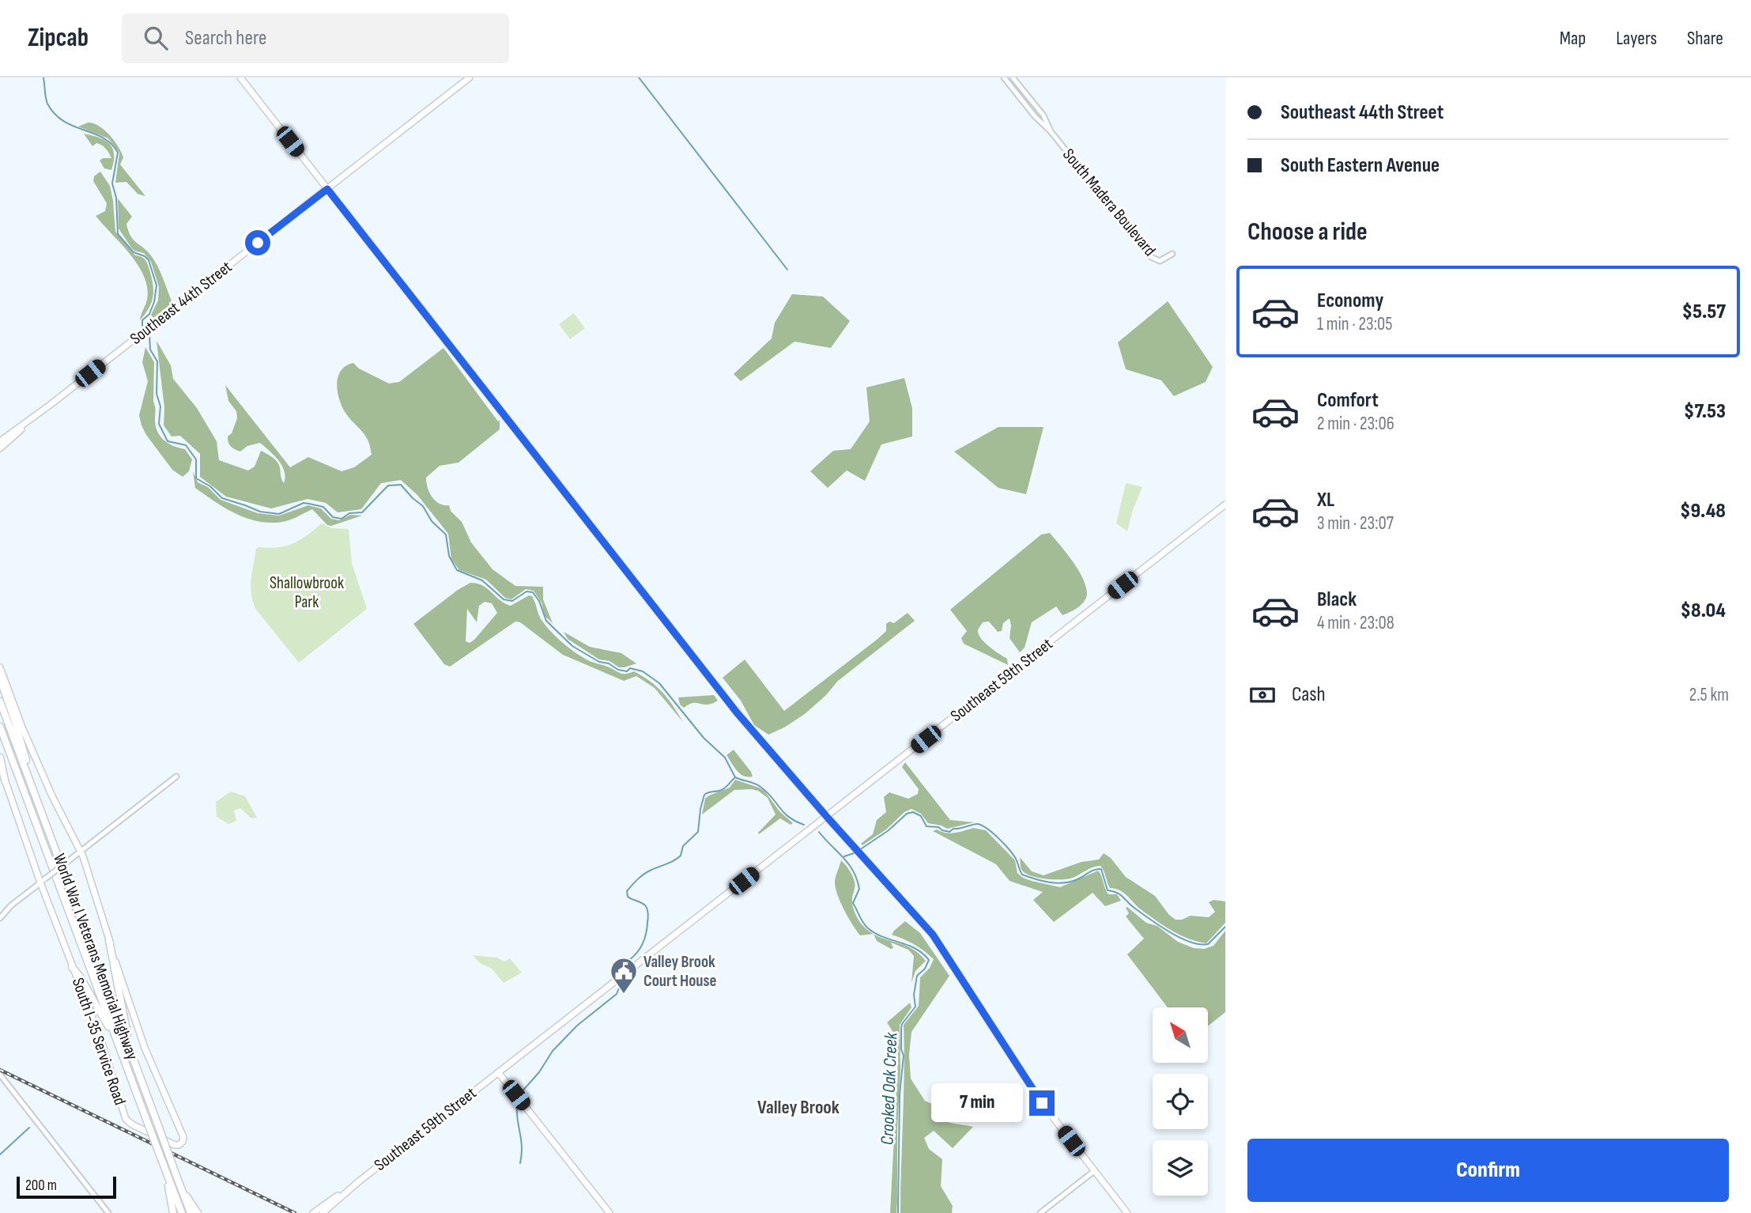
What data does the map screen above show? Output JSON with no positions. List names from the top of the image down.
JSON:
{
  "streets": {
    "highway": ["World War I Veterans Memorial Highway"],
    "main road": ["Southeast 44th Street", "Southeast 59th Street", "South I-35 Service Road"],
    "street": ["South Madera Boulevard"]
  },
  "districts": ["Valley Brook"],
  "water": ["Crooked Oak Creek"],
  "parks": ["Shallowbrook Park"],
  "places": {
    "public building": ["Valley Brook Court House"]
  },
  "scale_bar": "200 m",
  "north": "top left",
  "page": {
    "header": "Zipcab",
    "search": "Search here",
    "nav": ["Map", "Layers", "Share"],
    "banner": ["Southeast 44th Street", "South Eastern Avenue"],
    "heading": "Choose a ride",
    "list": [
      {
        "name": "Economy",
        "note": "1 min · 23:05",
        "value": "$5.57"
      },
      {
        "name": "Comfort",
        "note": "2 min · 23:06",
        "value": "$7.53"
      },
      {
        "name": "XL",
        "note": "3 min · 23:07",
        "value": "$9.48"
      },
      {
        "name": "Black",
        "note": "4 min · 23:08",
        "value": "$8.04"
      }
    ],
    "pay": ["Cash", "2.5 km"],
    "bubble": "7 min",
    "buttons": "Confirm",
    "scale": "200 m"
  }
}
